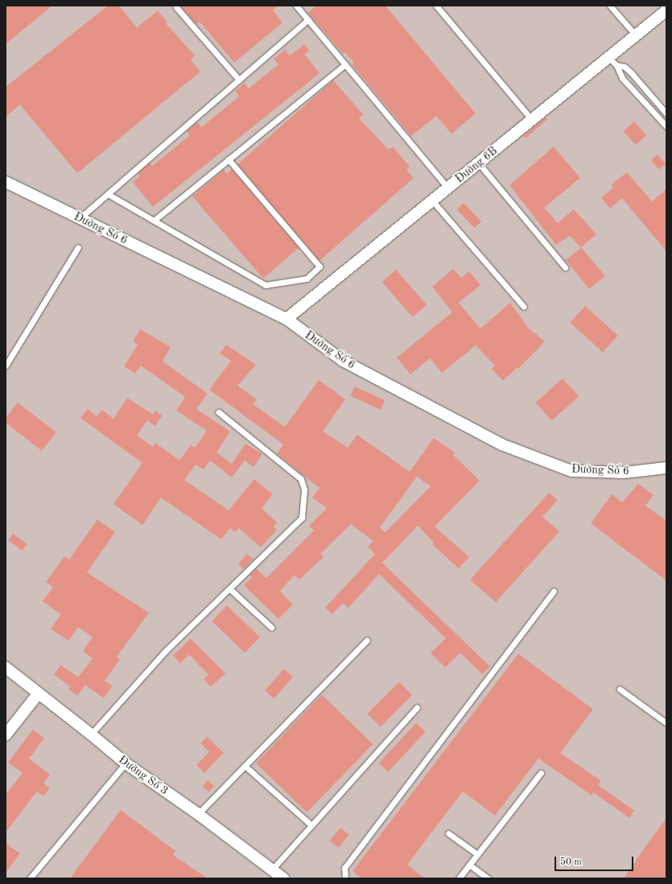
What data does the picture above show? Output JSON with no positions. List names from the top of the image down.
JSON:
{
  "streets": {
    "street": ["Đường 6B", "Đường Số 6", "Đường Số 3"]
  },
  "crossings": [
    ["Đường 6B", "Đường Số 6"]
  ],
  "scale_bar": "50 m"
}
